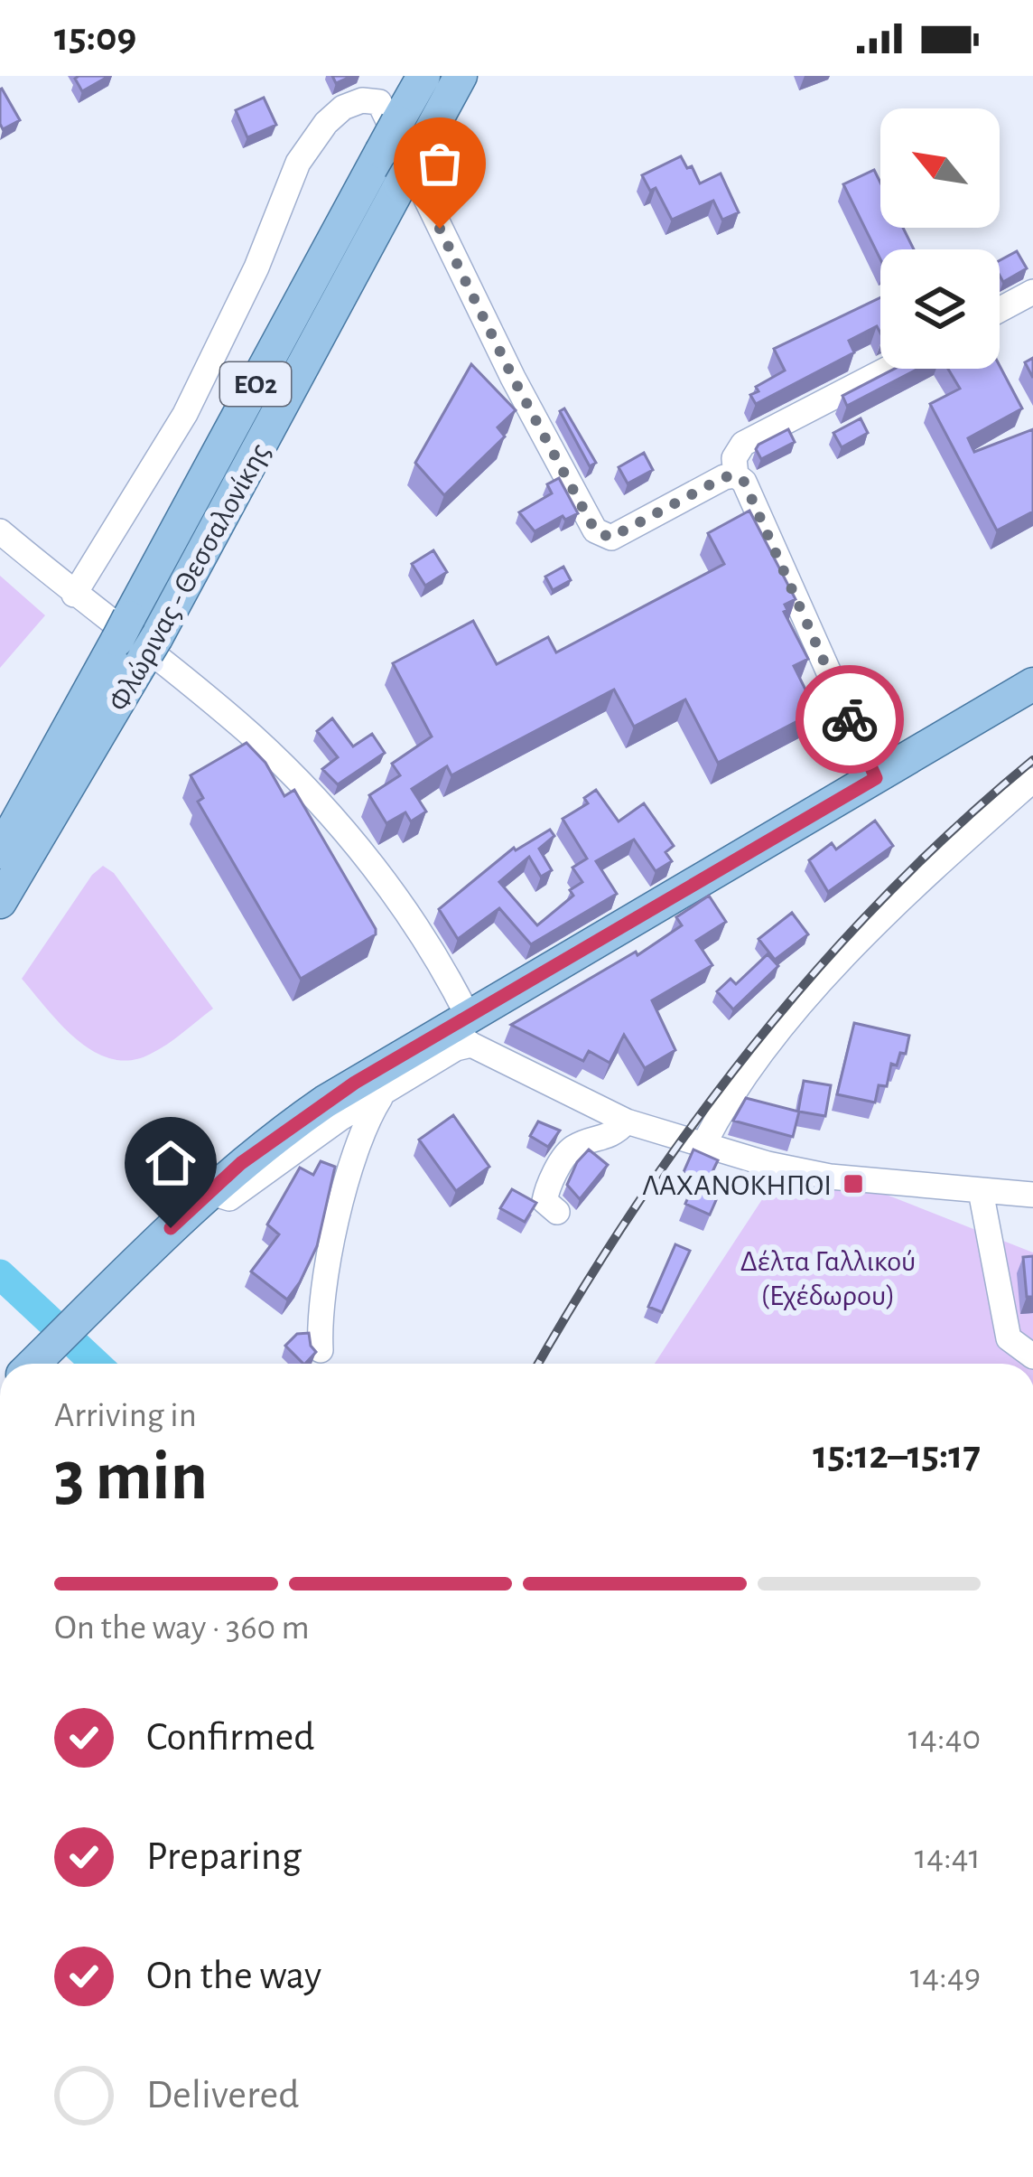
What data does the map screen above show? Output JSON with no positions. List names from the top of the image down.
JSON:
{
  "streets": {
    "main road": ["ΕΟ2", "Φλώρινας - Θεσσαλονίκης"]
  },
  "parks": ["Δέλτα Γαλλικού (Εχέδωρου)"],
  "places": {
    "transit": ["ΛΑΧΑΝΟΚΗΠΟΙ"]
  },
  "north": "top left",
  "page": {
    "status": "15:09",
    "heading": ["3 min", "Arriving in", "15:12–15:17"],
    "bar": "On the way · 360 m",
    "list": [
      ["Confirmed", "14:40"],
      ["Preparing", "14:41"],
      ["On the way", "14:49"],
      "Delivered"
    ]
  }
}
